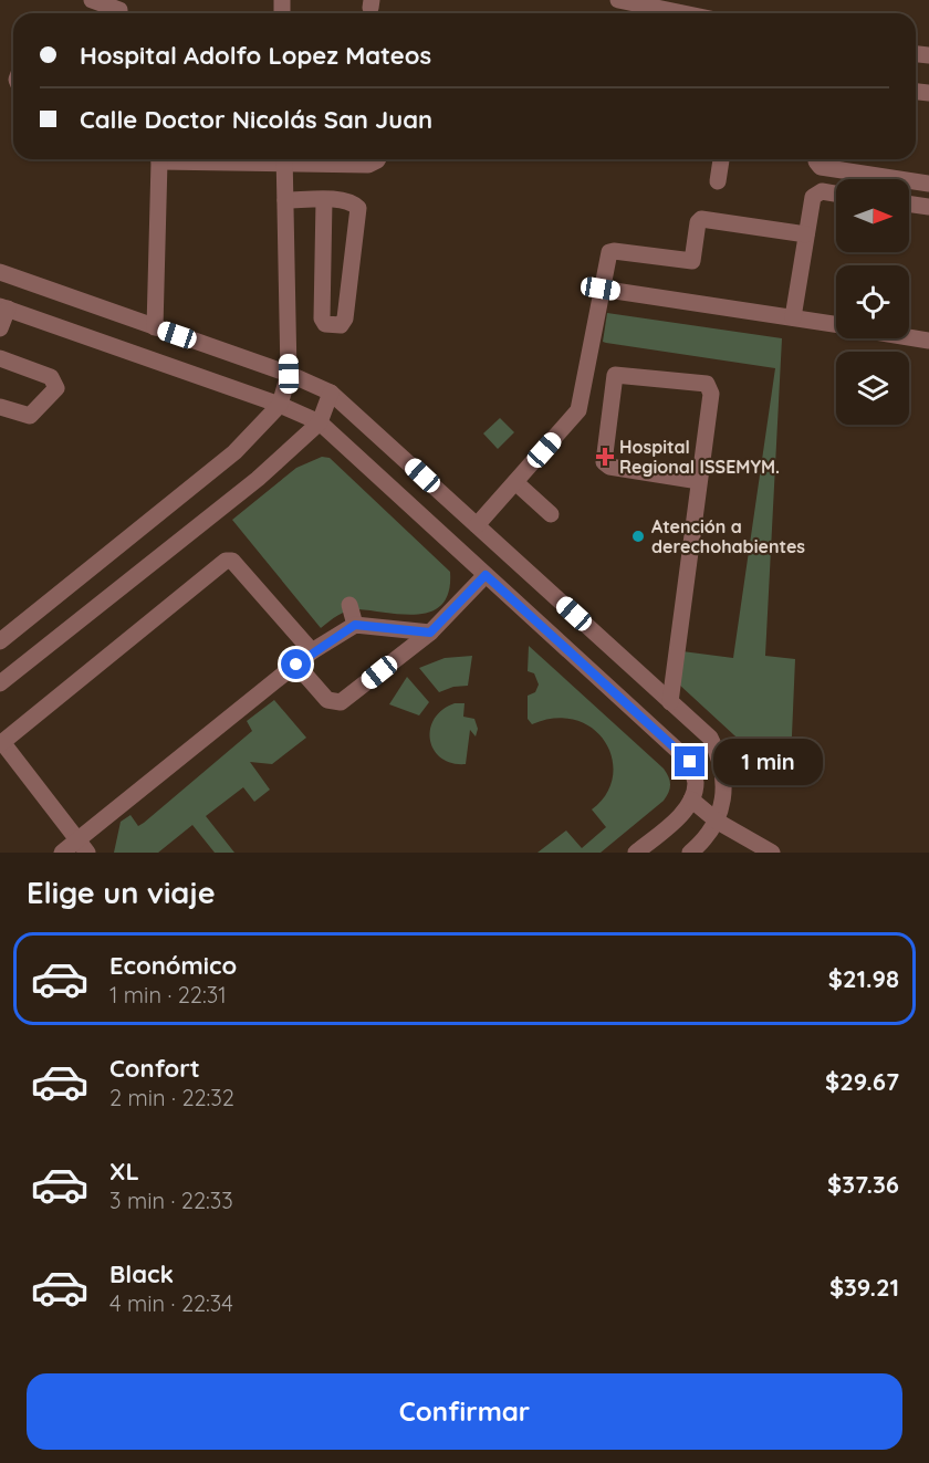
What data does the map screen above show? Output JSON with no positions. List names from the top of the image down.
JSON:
{
  "places": {
    "health": ["Hospital Regional ISSEMYM."],
    "other": ["Atención a derechohabientes"]
  },
  "north": "right",
  "page": {
    "banner": ["Hospital Adolfo Lopez Mateos", "Calle Doctor Nicolás San Juan"],
    "bubble": "1 min",
    "heading": "Elige un viaje",
    "list": [
      {
        "name": "Económico",
        "note": "1 min · 22:31",
        "value": "$21.98"
      },
      {
        "name": "Confort",
        "note": "2 min · 22:32",
        "value": "$29.67"
      },
      {
        "name": "XL",
        "note": "3 min · 22:33",
        "value": "$37.36"
      },
      {
        "name": "Black",
        "note": "4 min · 22:34",
        "value": "$39.21"
      }
    ],
    "buttons": "Confirmar"
  }
}
